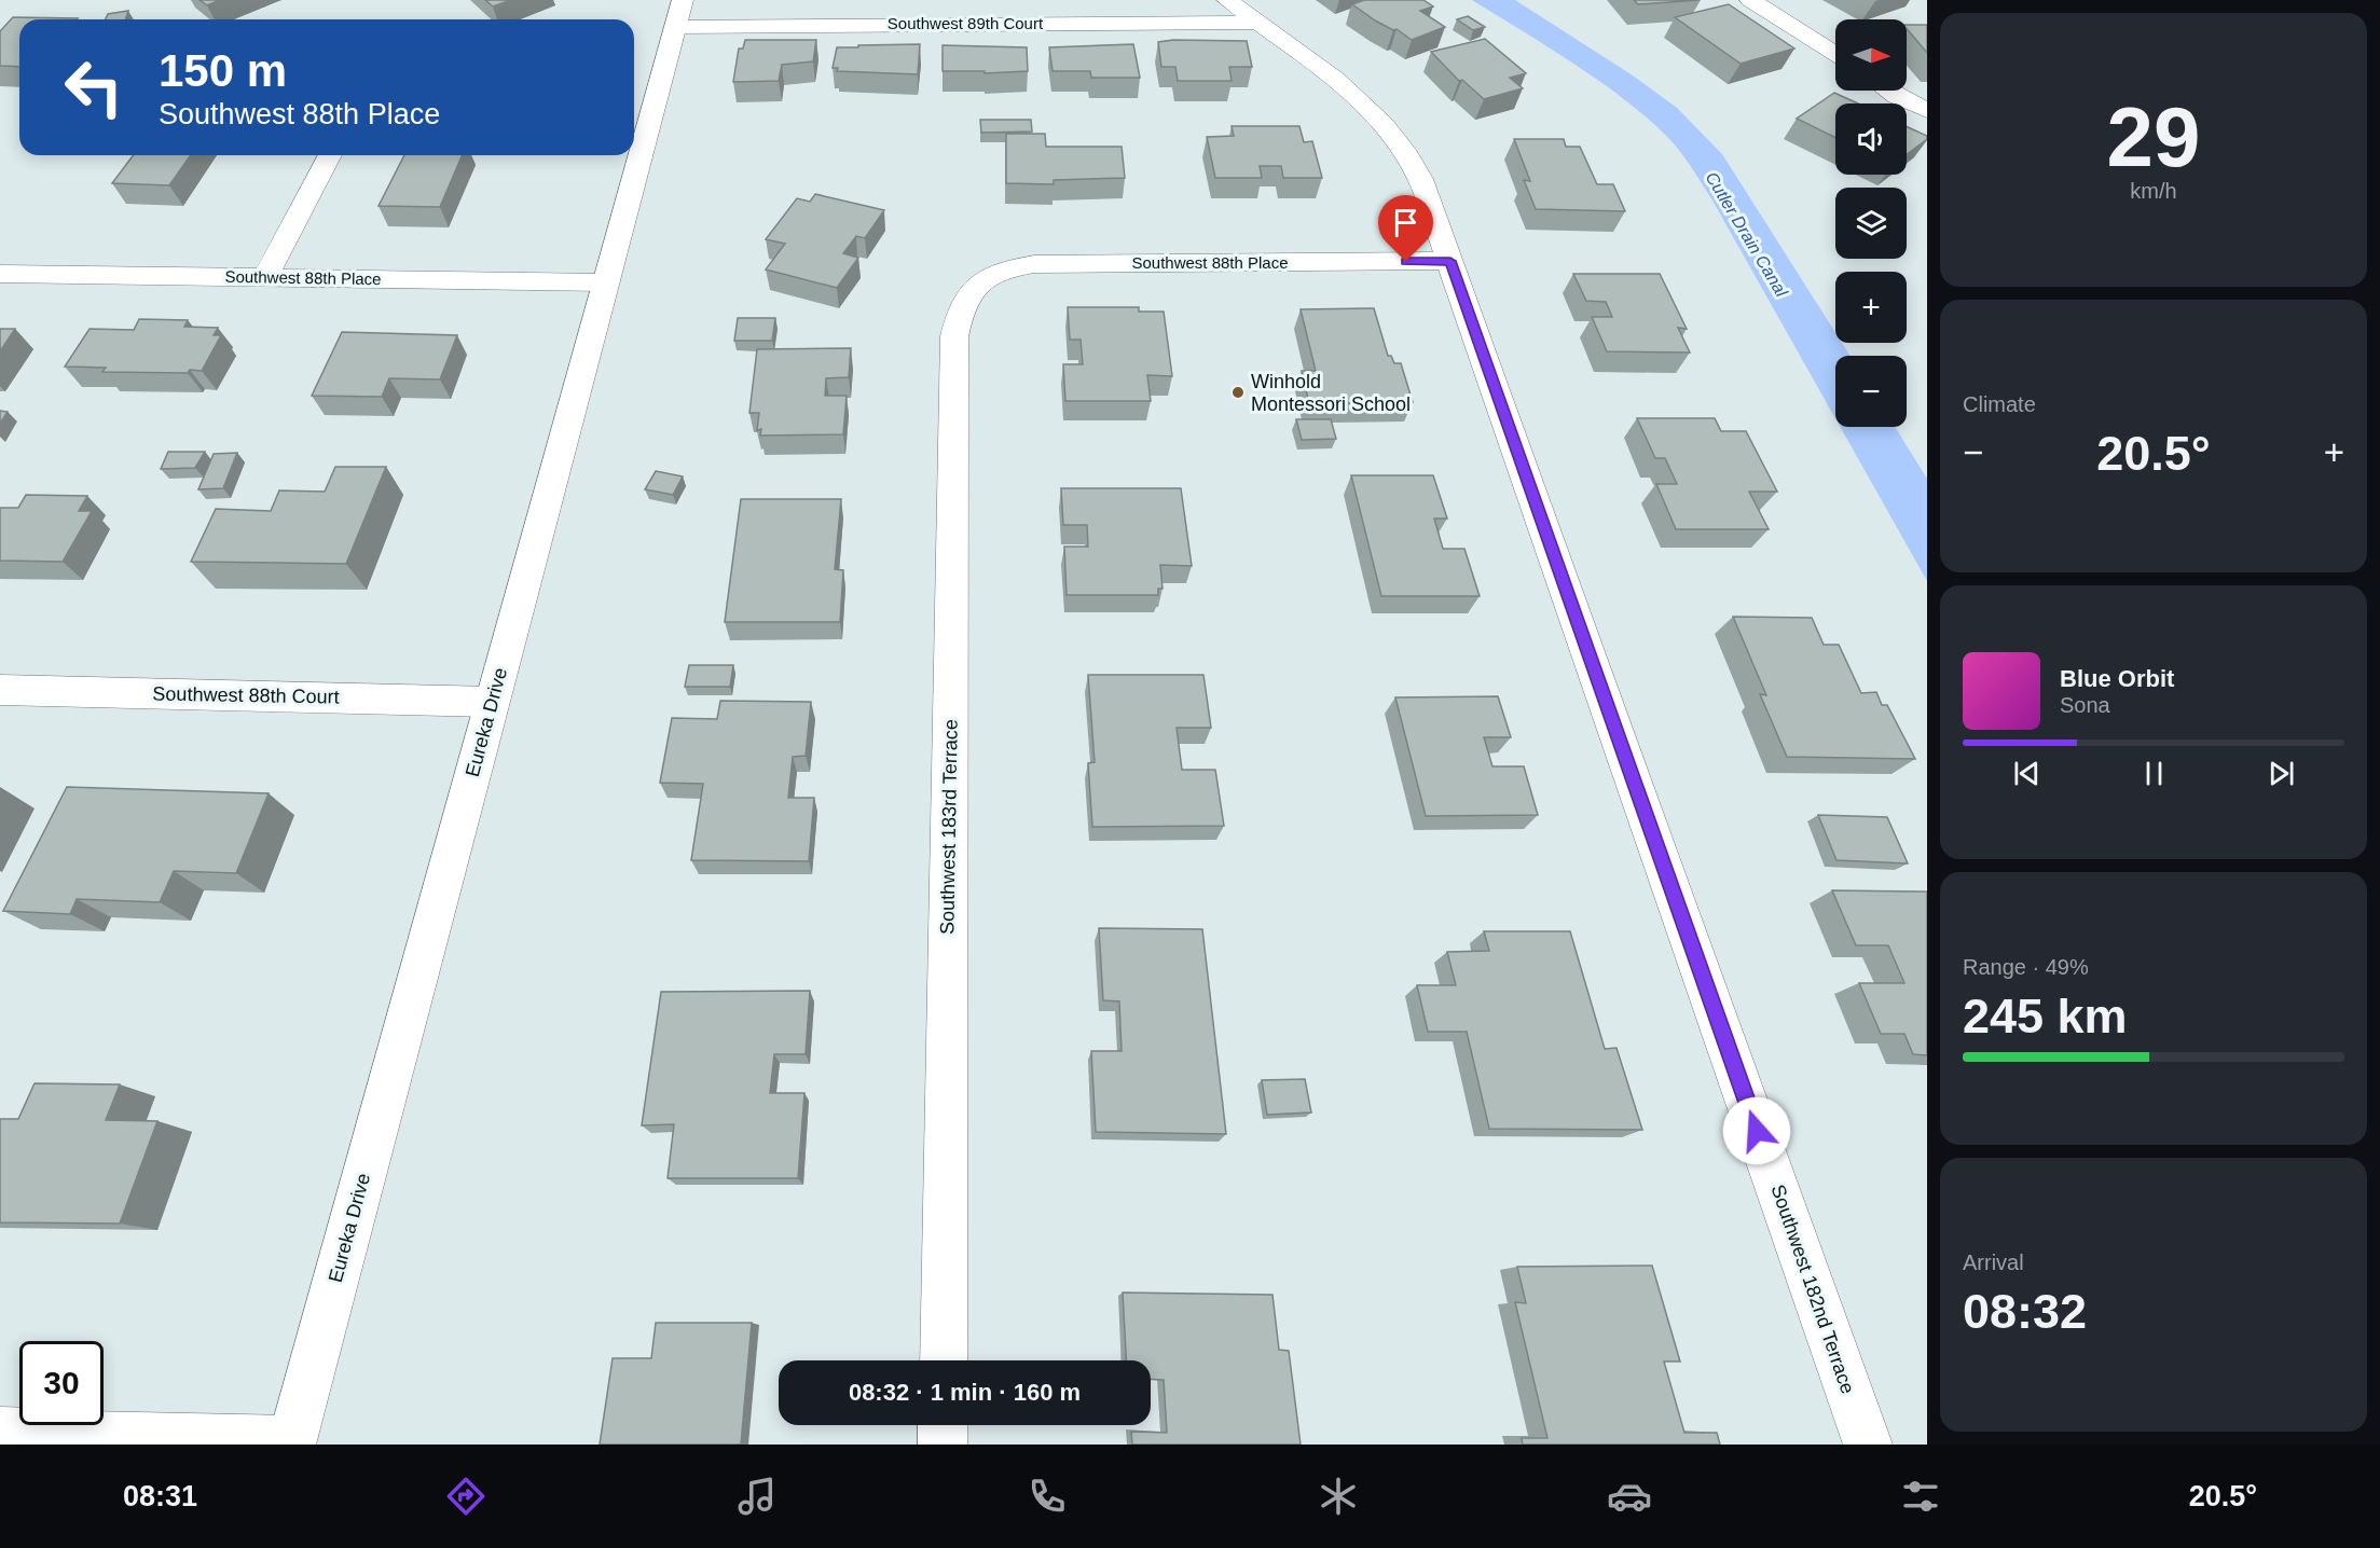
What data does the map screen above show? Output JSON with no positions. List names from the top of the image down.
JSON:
{
  "streets": {
    "street": [
      "Southwest 89th Court",
      "Southwest 88th Place",
      "Southwest 88th Court",
      "Eureka Drive",
      "Southwest 183rd Terrace",
      "Southwest 182nd Terrace"
    ]
  },
  "crossings": [
    ["Southwest 89th Court", "Eureka Drive"],
    ["Southwest 89th Court", "Southwest 182nd Terrace"],
    ["Southwest 88th Place", "Eureka Drive"],
    ["Southwest 88th Place", "Southwest 183rd Terrace"],
    ["Southwest 88th Place", "Southwest 182nd Terrace"],
    ["Southwest 88th Court", "Eureka Drive"]
  ],
  "water": ["Cutler Drain Canal"],
  "places": ["Winhold Montessori School"],
  "north": "right",
  "page": {
    "tile": [
      ["29", "km/h"],
      "Climate",
      ["Range · 49%", "245 km"],
      ["Arrival", "08:32"]
    ],
    "map_buttons": ["+", "−"],
    "turn": ["150 m", "Southwest 88th Place"],
    "heat": ["−", "20.5°", "+"],
    "song": ["Blue Orbit", "Sona"],
    "limit": "30",
    "trip": "08:32 · 1 min · 160 m",
    "tabs": ["08:31", "20.5°"]
  }
}
